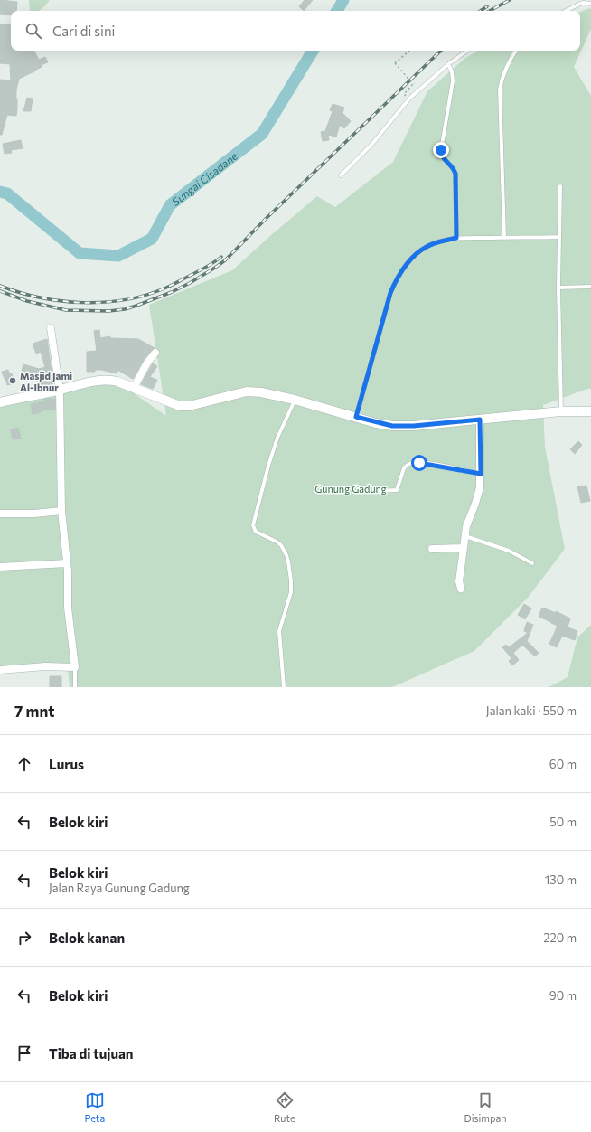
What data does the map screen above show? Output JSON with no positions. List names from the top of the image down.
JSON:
{
  "water": ["Sungai Cisadane"],
  "parks": ["Gunung Gadung"],
  "places": ["Masjid Jami Al-Ibnur"],
  "page": {
    "search": "Cari di sini",
    "heading": ["7 mnt", "Jalan kaki · 550 m"],
    "list": [
      ["Lurus", "60 m"],
      ["Belok kiri", "50 m"],
      ["Belok kiri", "Jalan Raya Gunung Gadung", "130 m"],
      ["Belok kanan", "220 m"],
      ["Belok kiri", "90 m"],
      "Tiba di tujuan"
    ],
    "nav": ["Peta", "Rute", "Disimpan"]
  }
}
